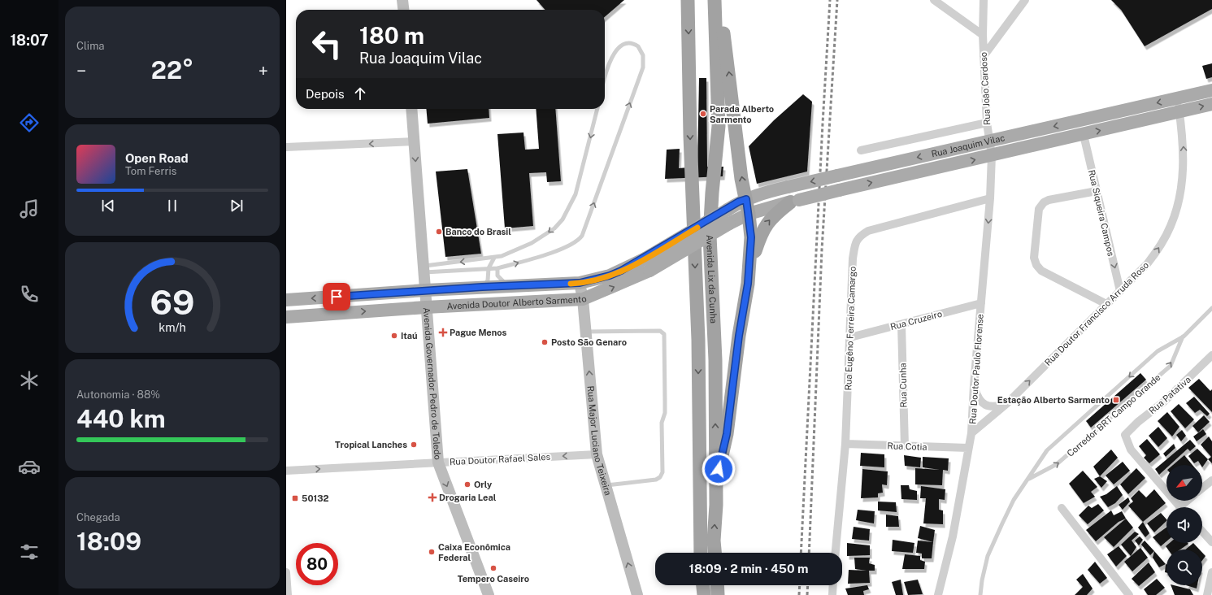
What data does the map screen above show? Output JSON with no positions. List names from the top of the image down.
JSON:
{
  "streets": {
    "highway": ["Avenida Lix da Cunha"],
    "main road": [
      "Rua Joaquim Vilac",
      "Avenida Doutor Alberto Sarmento",
      "Avenida Governador Pedro de Toledo",
      "Rua Major Luciano Teixeira"
    ],
    "street": [
      "Rua João Cardoso",
      "Rua Siqueira Campos",
      "Rua Doutor Francisco Arruda Roso",
      "Rua Cruzeiro",
      "Rua Eugêno Ferreira Camargo",
      "Rua Doutor Paulo Florense",
      "Rua Cunha",
      "Rua Patativa",
      "Rua Cotia",
      "Rua Doutor Rafael Sales"
    ],
    "lane": ["Corredor BRT Campo Grande"]
  },
  "crossings": [
    ["Rua João Cardoso", "Rua Joaquim Vilac"],
    ["Rua João Cardoso", "Rua Doutor Paulo Florense"],
    ["Rua Joaquim Vilac", "Rua Siqueira Campos"],
    ["Rua Joaquim Vilac", "Avenida Doutor Alberto Sarmento"],
    ["Rua Joaquim Vilac", "Rua Doutor Francisco Arruda Roso"],
    ["Rua Joaquim Vilac", "Rua Doutor Paulo Florense"],
    ["Rua Siqueira Campos", "Rua Doutor Francisco Arruda Roso"],
    ["Avenida Doutor Alberto Sarmento", "Avenida Governador Pedro de Toledo"],
    ["Avenida Doutor Alberto Sarmento", "Rua Major Luciano Teixeira"],
    ["Rua Doutor Francisco Arruda Roso", "Rua Doutor Paulo Florense"],
    ["Rua Cruzeiro", "Rua Eugêno Ferreira Camargo"],
    ["Rua Cruzeiro", "Rua Doutor Paulo Florense"],
    ["Rua Cruzeiro", "Rua Cunha"],
    ["Rua Eugêno Ferreira Camargo", "Rua Doutor Paulo Florense"],
    ["Rua Eugêno Ferreira Camargo", "Rua Cotia"],
    ["Rua Doutor Paulo Florense", "Rua Cotia"],
    ["Avenida Governador Pedro de Toledo", "Rua Doutor Rafael Sales"],
    ["Rua Cunha", "Rua Cotia"],
    ["Rua Major Luciano Teixeira", "Rua Doutor Rafael Sales"]
  ],
  "one_way": [
    "Rua Siqueira Campos",
    "Rua Doutor Francisco Arruda Roso",
    "Avenida Governador Pedro de Toledo",
    "Rua Major Luciano Teixeira"
  ],
  "places": {
    "other": [
      "Parada Alberto Sarmento",
      "Banco do Brasil",
      "Itaú",
      "Posto São Genaro",
      "Tropical Lanches",
      "Orly",
      "Caixa Econômica Federal",
      "Tempero Caseiro"
    ],
    "health": ["Pague Menos", "Drogaria Leal"],
    "transit": ["Estação Alberto Sarmento", "50132"]
  },
  "north": "bottom left",
  "page": {
    "tabs": "18:07",
    "tile": [
      "Clima",
      ["Autonomia · 88%", "440 km"],
      ["Chegada", "18:09"]
    ],
    "turn": ["180 m", "Rua Joaquim Vilac"],
    "heat": ["−", "22°", "+"],
    "then": "Depois",
    "song": ["Open Road", "Tom Ferris"],
    "limit": "80",
    "trip": "18:09 · 2 min · 450 m",
    "gauge": ["69", "km/h"]
  }
}
